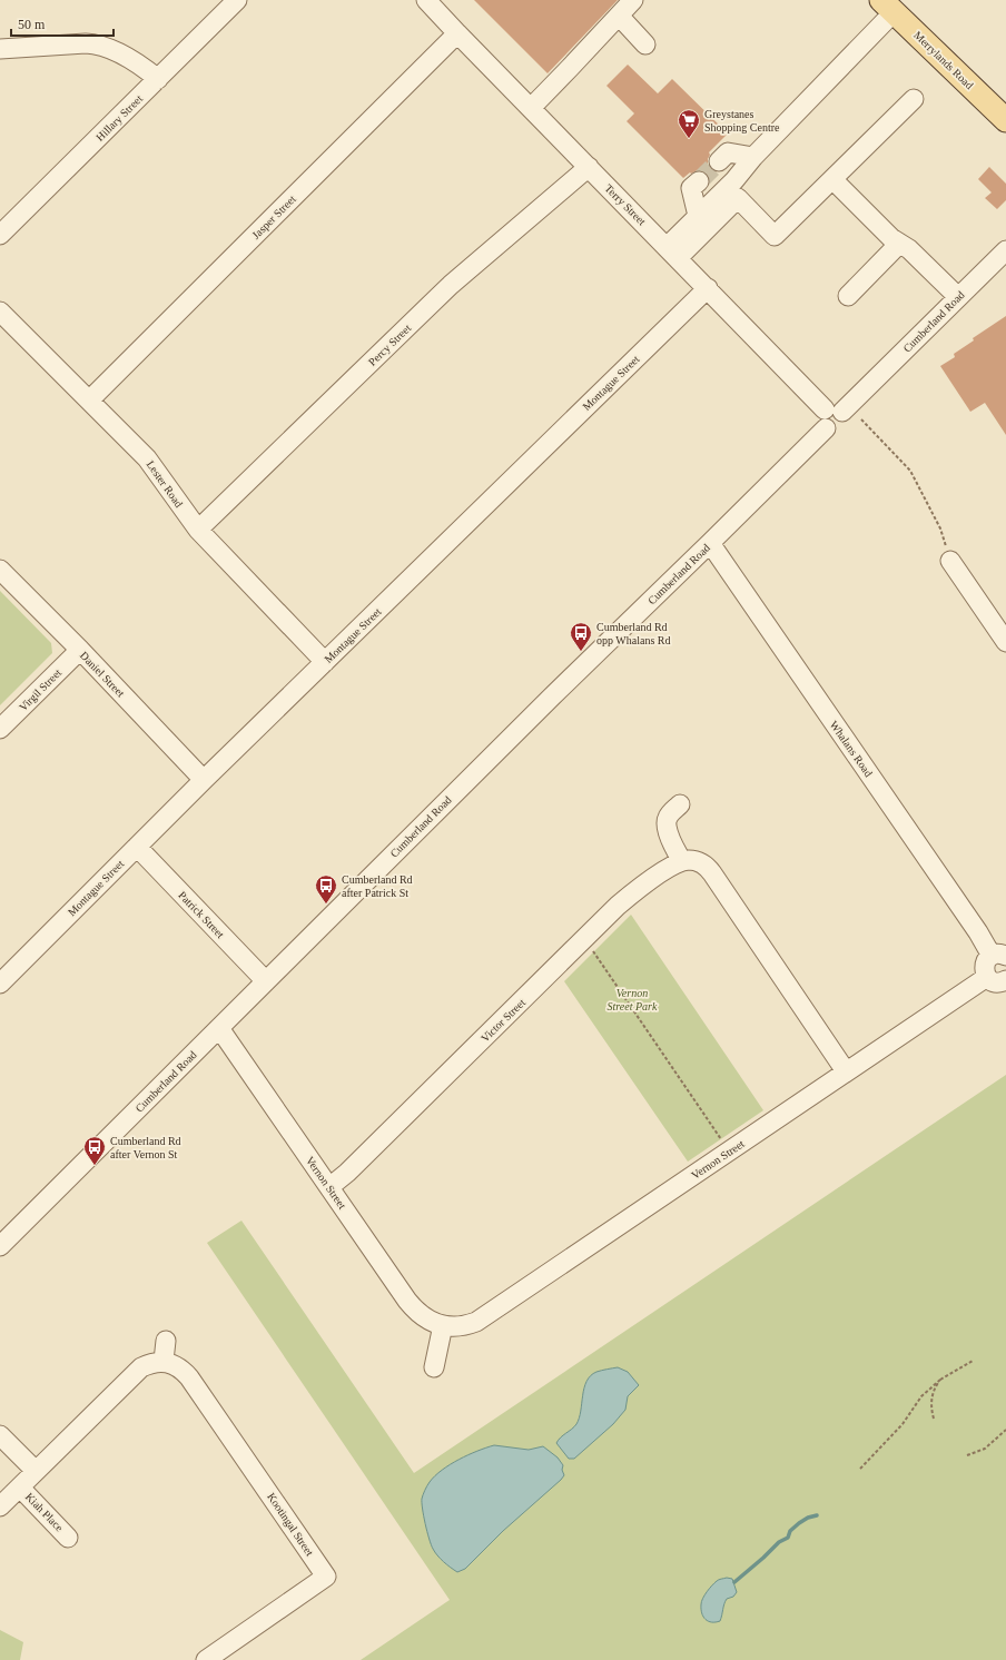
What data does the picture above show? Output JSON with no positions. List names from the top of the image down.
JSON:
{
  "streets": {
    "main road": ["Merrylands Road"],
    "street": [
      "Hillary Street",
      "Terry Street",
      "Jasper Street",
      "Cumberland Road",
      "Percy Street",
      "Montague Street",
      "Lester Road",
      "Daniel Street",
      "Virgil Street",
      "Whalans Road",
      "Patrick Street",
      "Victor Street",
      "Vernon Street",
      "Kiah Place",
      "Kootingal Street"
    ]
  },
  "crossings": [
    ["Terry Street", "Jasper Street"],
    ["Terry Street", "Cumberland Road"],
    ["Terry Street", "Percy Street"],
    ["Terry Street", "Montague Street"],
    ["Jasper Street", "Lester Road"],
    ["Cumberland Road", "Whalans Road"],
    ["Cumberland Road", "Patrick Street"],
    ["Cumberland Road", "Vernon Street"],
    ["Percy Street", "Lester Road"],
    ["Montague Street", "Lester Road"],
    ["Montague Street", "Daniel Street"],
    ["Montague Street", "Patrick Street"],
    ["Daniel Street", "Virgil Street"],
    ["Victor Street", "Vernon Street"]
  ],
  "parks": ["Vernon Street Park"],
  "places": {
    "supermarket": ["Greystanes Shopping Centre"],
    "bus stop": ["Cumberland Rd opp Whalans Rd", "Cumberland Rd after Patrick St", "Cumberland Rd after Vernon St"]
  },
  "scale_bar": "50 m"
}
